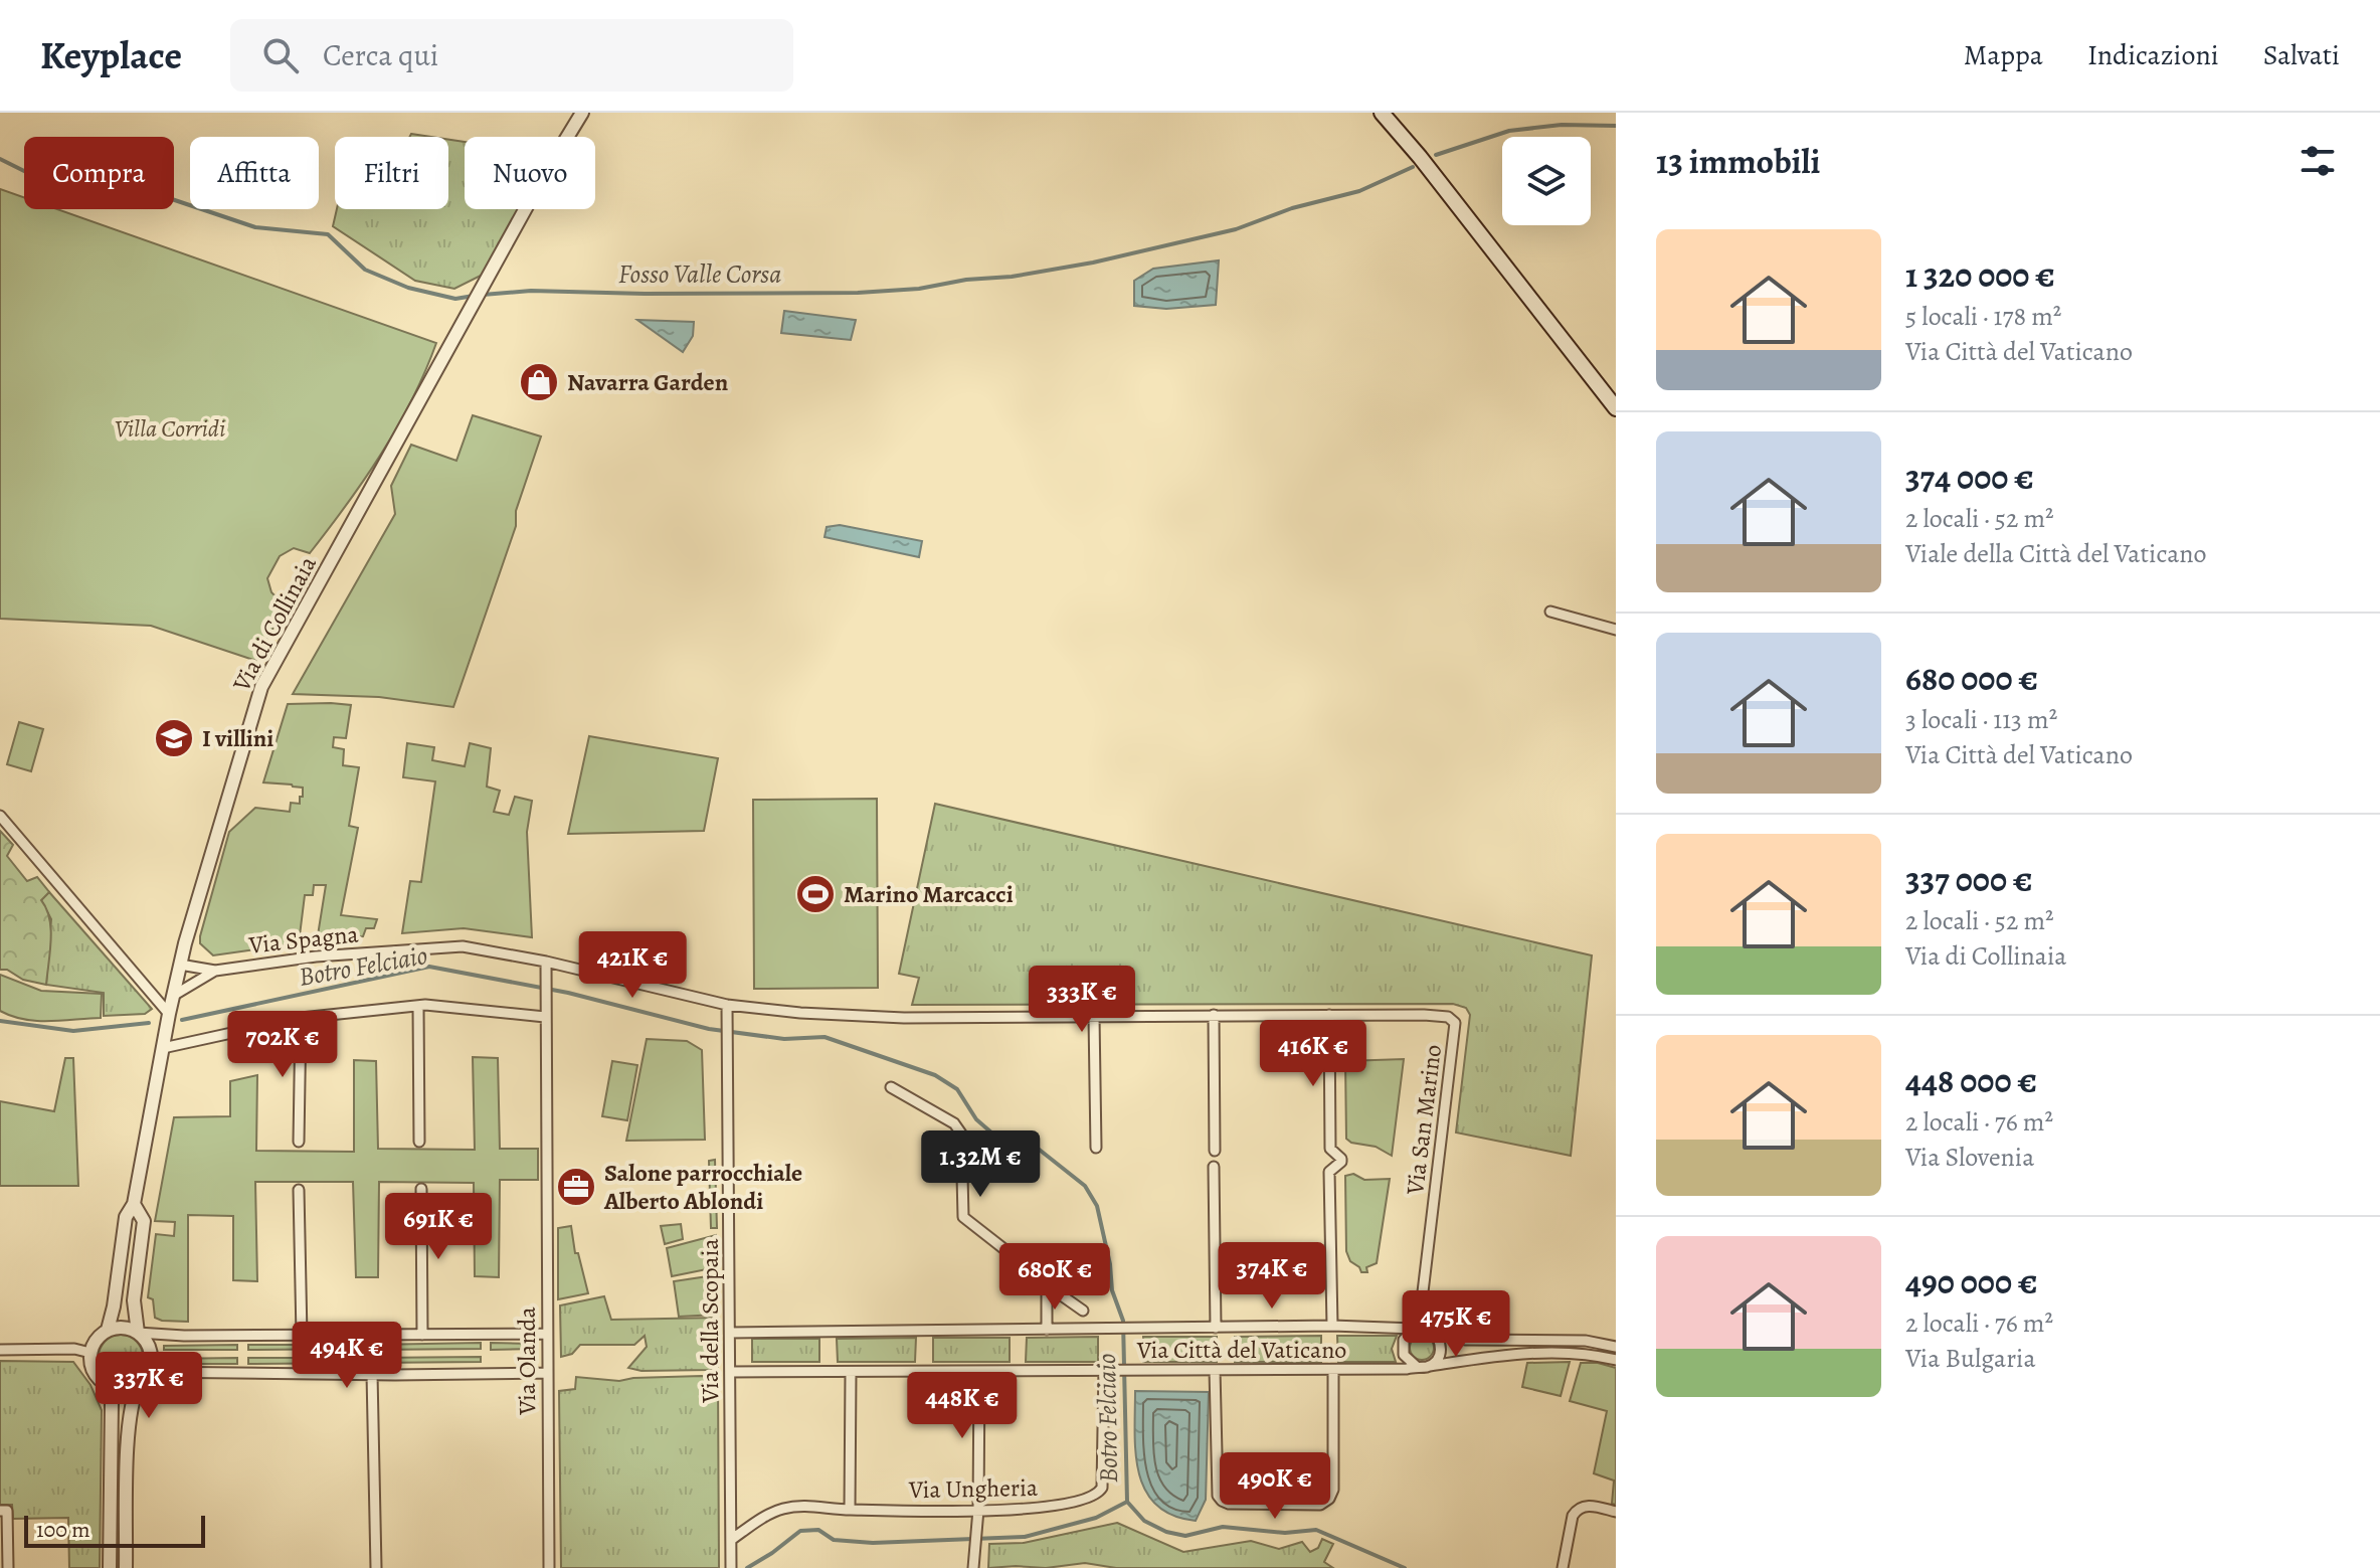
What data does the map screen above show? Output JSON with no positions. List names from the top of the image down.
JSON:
{
  "streets": {
    "street": [
      "Via di Collinaia",
      "Via Spagna",
      "Via San Marino",
      "Via della Scopaia",
      "Via Città del Vaticano",
      "Via Olanda",
      "Via Ungheria"
    ]
  },
  "crossings": [
    ["Via di Collinaia", "Via Spagna"],
    ["Via Spagna", "Via San Marino"],
    ["Via Spagna", "Via della Scopaia"],
    ["Via Spagna", "Via Olanda"],
    ["Via San Marino", "Via della Scopaia"],
    ["Via San Marino", "Via Città del Vaticano"],
    ["Via della Scopaia", "Via Città del Vaticano"],
    ["Via della Scopaia", "Via Ungheria"],
    ["Via Città del Vaticano", "Via Ungheria"]
  ],
  "water": ["Fosso Valle Corsa", "Botro Felciaio"],
  "parks": ["Villa Corridi"],
  "places": {
    "shop": ["Navarra Garden"],
    "school or university": ["I villini"],
    "sports": ["Marino Marcacci"],
    "office": ["Salone parrocchiale Alberto Ablondi"]
  },
  "scale_bar": "100 m",
  "page": {
    "header": "Keyplace",
    "search": "Cerca qui",
    "nav": ["Mappa", "Indicazioni", "Salvati"],
    "heading": "13 immobili",
    "chip": [
      "Compra",
      "Affitta",
      "Filtri",
      "Nuovo"
    ],
    "list": [
      {
        "name": "1 320 000 €",
        "note": "5 locali · 178 m² · Via Città del Vaticano"
      },
      {
        "name": "374 000 €",
        "note": "2 locali · 52 m² · Viale della Città del Vaticano"
      },
      {
        "name": "680 000 €",
        "note": "3 locali · 113 m² · Via Città del Vaticano"
      },
      {
        "name": "337 000 €",
        "note": "2 locali · 52 m² · Via di Collinaia"
      },
      {
        "name": "448 000 €",
        "note": "2 locali · 76 m² · Via Slovenia"
      },
      {
        "name": "490 000 €",
        "note": "2 locali · 76 m² · Via Bulgaria"
      }
    ],
    "price": [
      "421K €",
      "333K €",
      "702K €",
      "416K €",
      "1.32M €",
      "691K €",
      "374K €",
      "680K €",
      "475K €",
      "494K €",
      "337K €",
      "448K €",
      "490K €"
    ],
    "scale": "100 m"
  }
}
